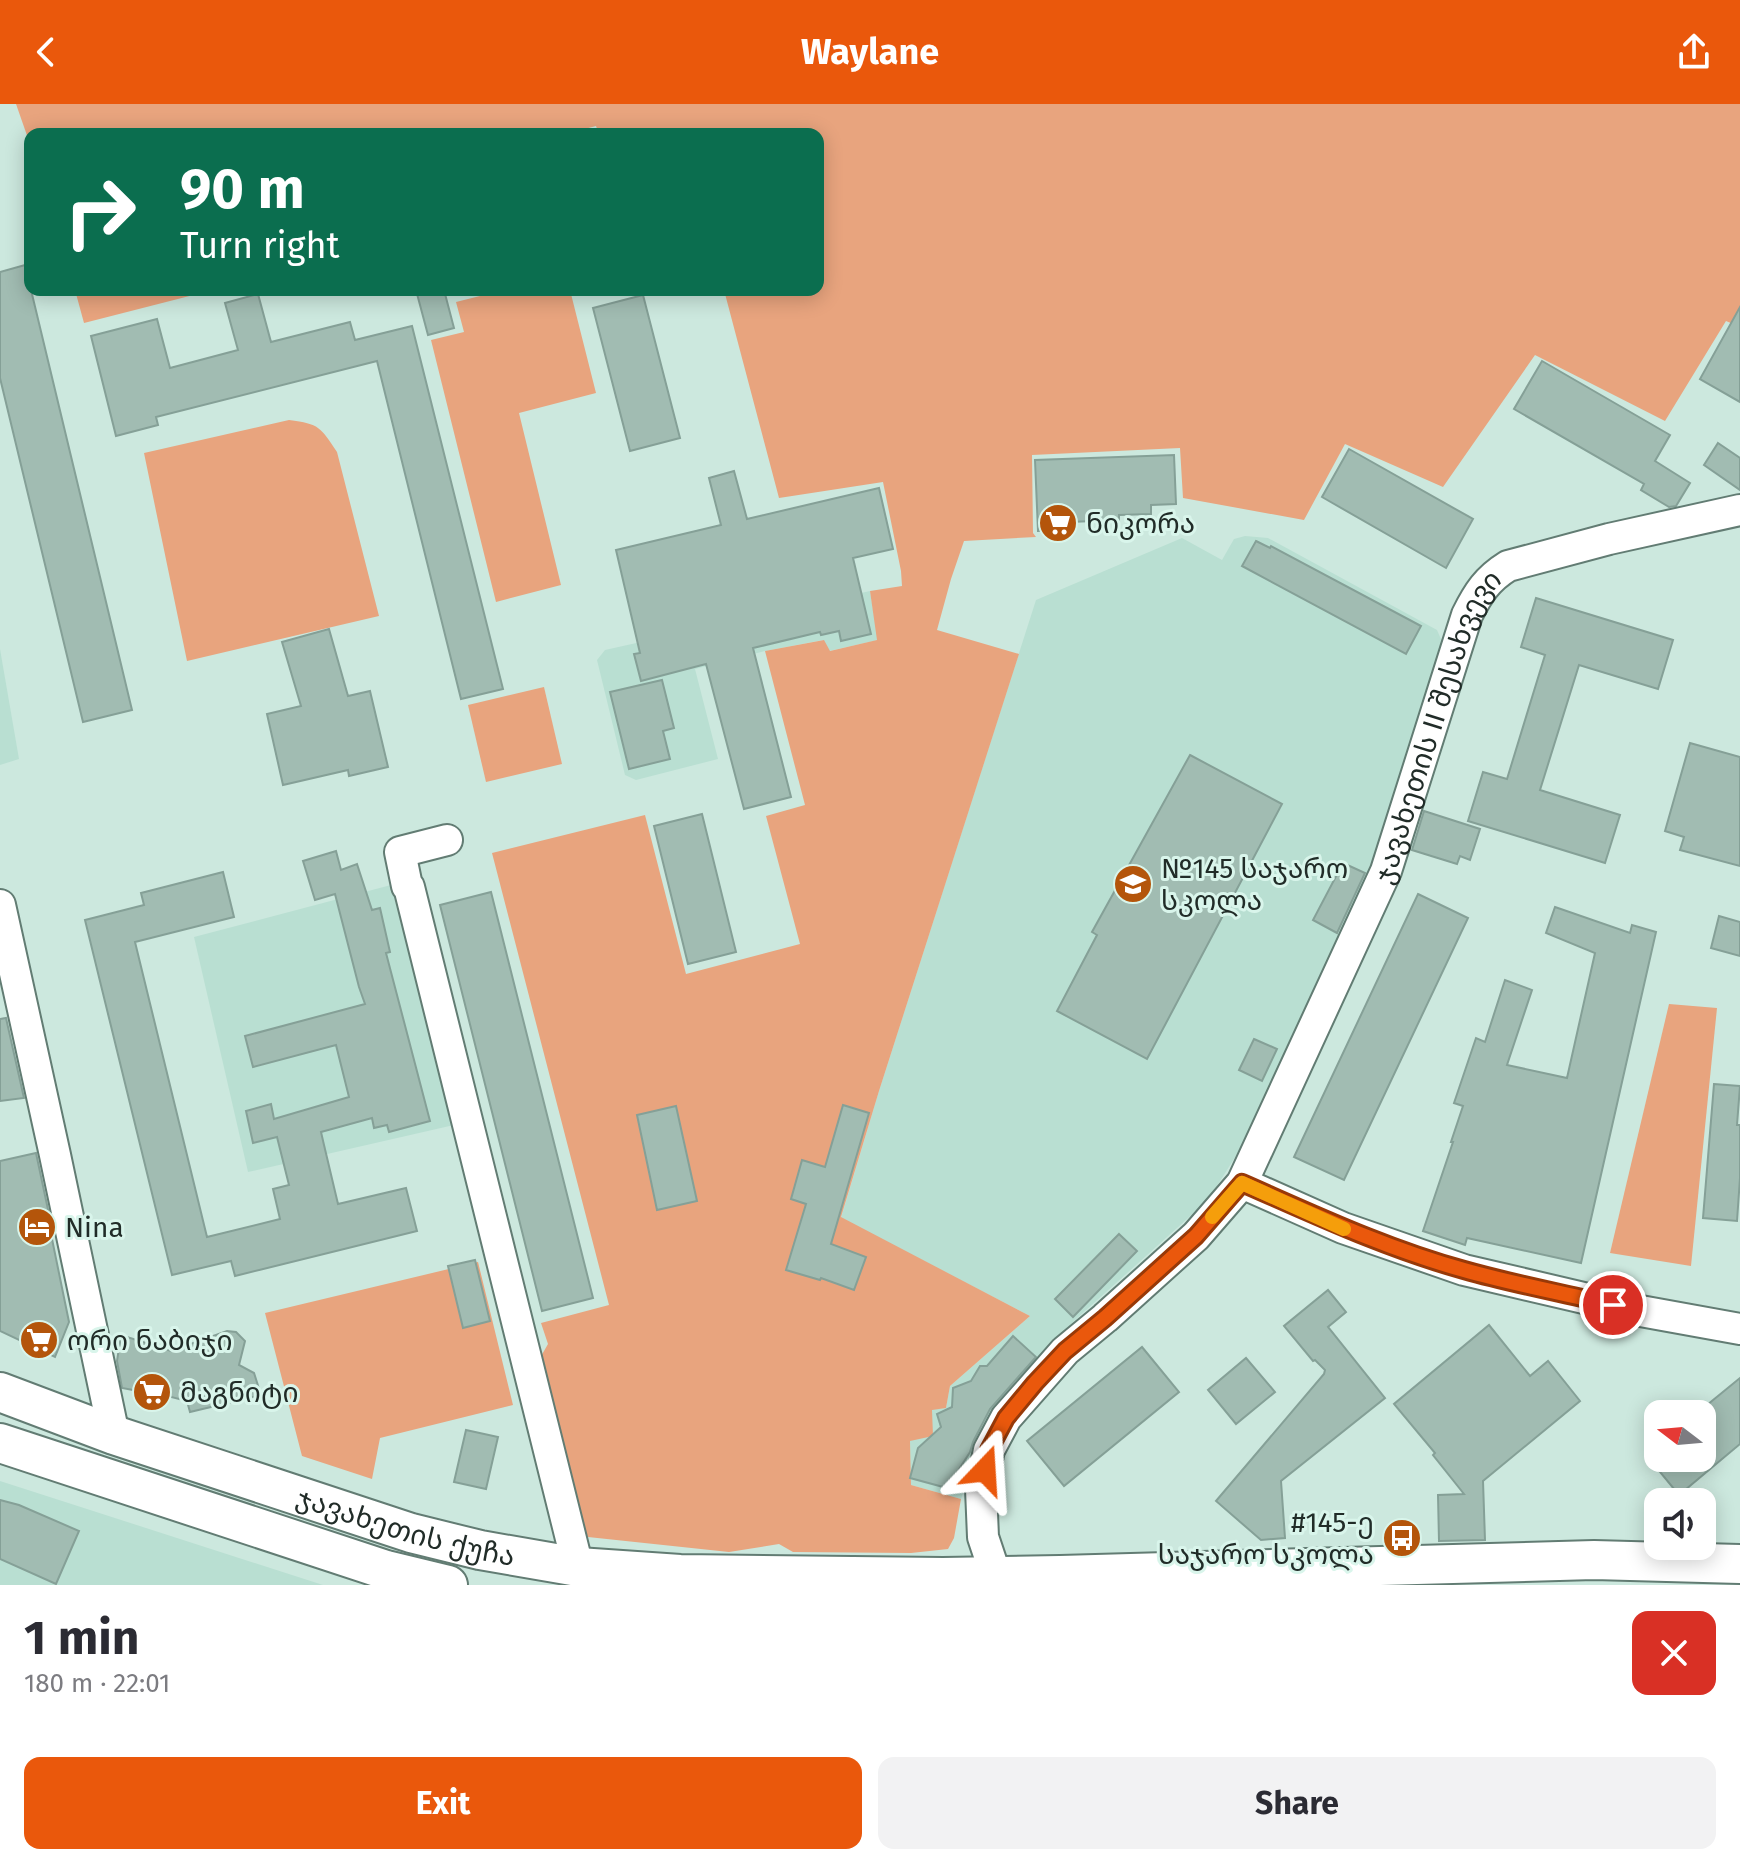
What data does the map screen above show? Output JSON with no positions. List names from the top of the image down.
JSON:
{
  "streets": {
    "main road": ["ჯავახეთის ქუჩა"],
    "street": ["ჯავახეთის II შესახვევი"]
  },
  "crossings": [
    ["ჯავახეთის II შესახვევი", "ჯავახეთის ქუჩა"]
  ],
  "places": {
    "supermarket": ["ნიკორა", "ორი ნაბიჯი", "მაგნიტი"],
    "school or university": ["№145 საჯარო სკოლა"],
    "hotel": ["Nina"],
    "bus stop": ["#145-ე საჯარო სკოლა"]
  },
  "north": "left",
  "page": {
    "header": "Waylane",
    "turn": ["90 m", "Turn right"],
    "heading": ["1 min", "180 m · 22:01"],
    "buttons": ["Exit", "Share"]
  }
}
